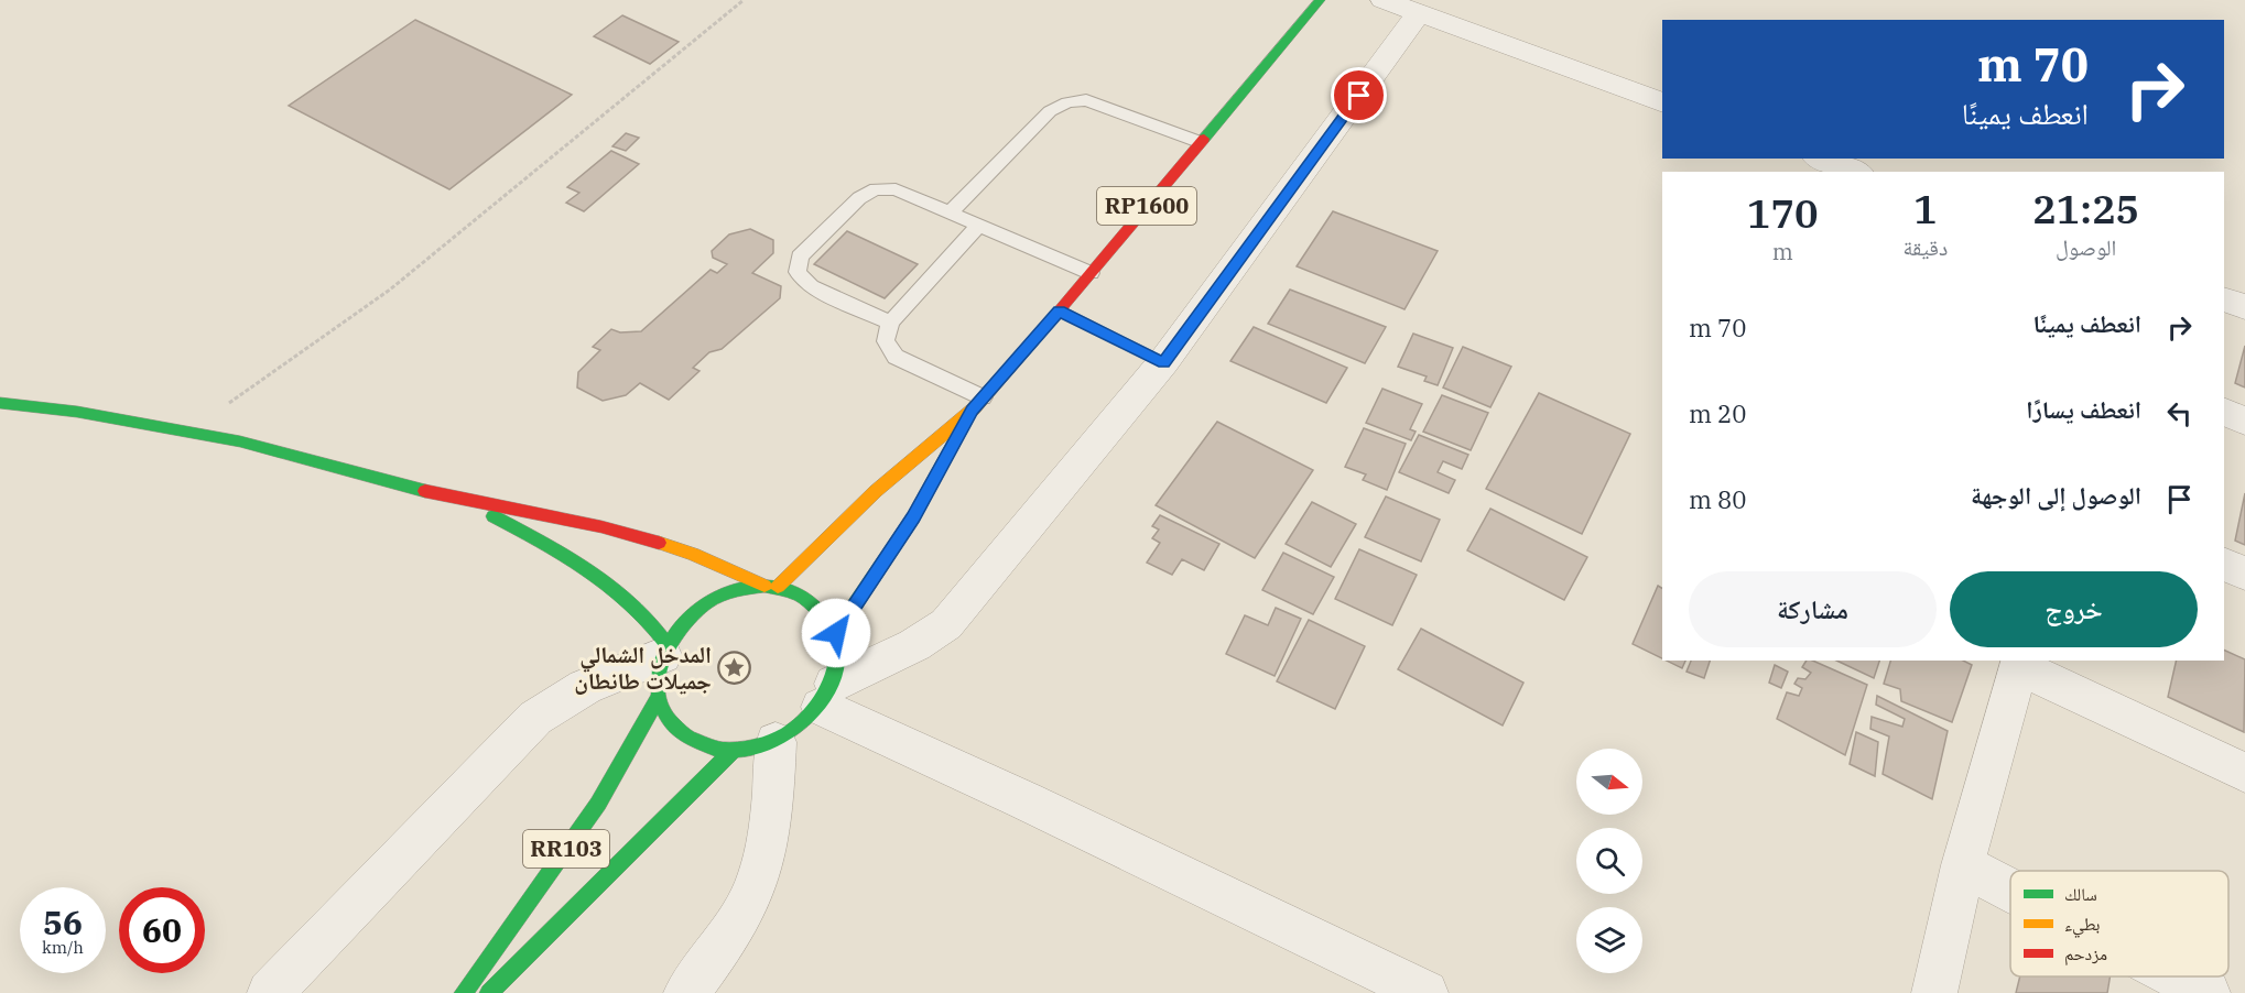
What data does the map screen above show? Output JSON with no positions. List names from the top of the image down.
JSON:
{
  "streets": {
    "main road": ["RP1600", "RR103"]
  },
  "crossings": [
    ["RP1600", "RR103"]
  ],
  "places": {
    "place": ["المدخل الشمالي جميلات طانطان"]
  },
  "legend": ["سالك", "بطيء", "مزدحم"],
  "north": "right",
  "page": {
    "turn": ["70 m", "انعطف يمينًا"],
    "eta": [
      "21:25",
      "الوصول",
      "1",
      "دقيقة",
      "170",
      "m"
    ],
    "list": [
      {
        "name": "انعطف يمينًا",
        "value": "70 m"
      },
      {
        "name": "انعطف يسارًا",
        "value": "20 m"
      },
      {
        "name": "الوصول إلى الوجهة",
        "value": "80 m"
      }
    ],
    "buttons": ["خروج", "مشاركة"],
    "speed": "56 km/h",
    "limit": "60"
  }
}
